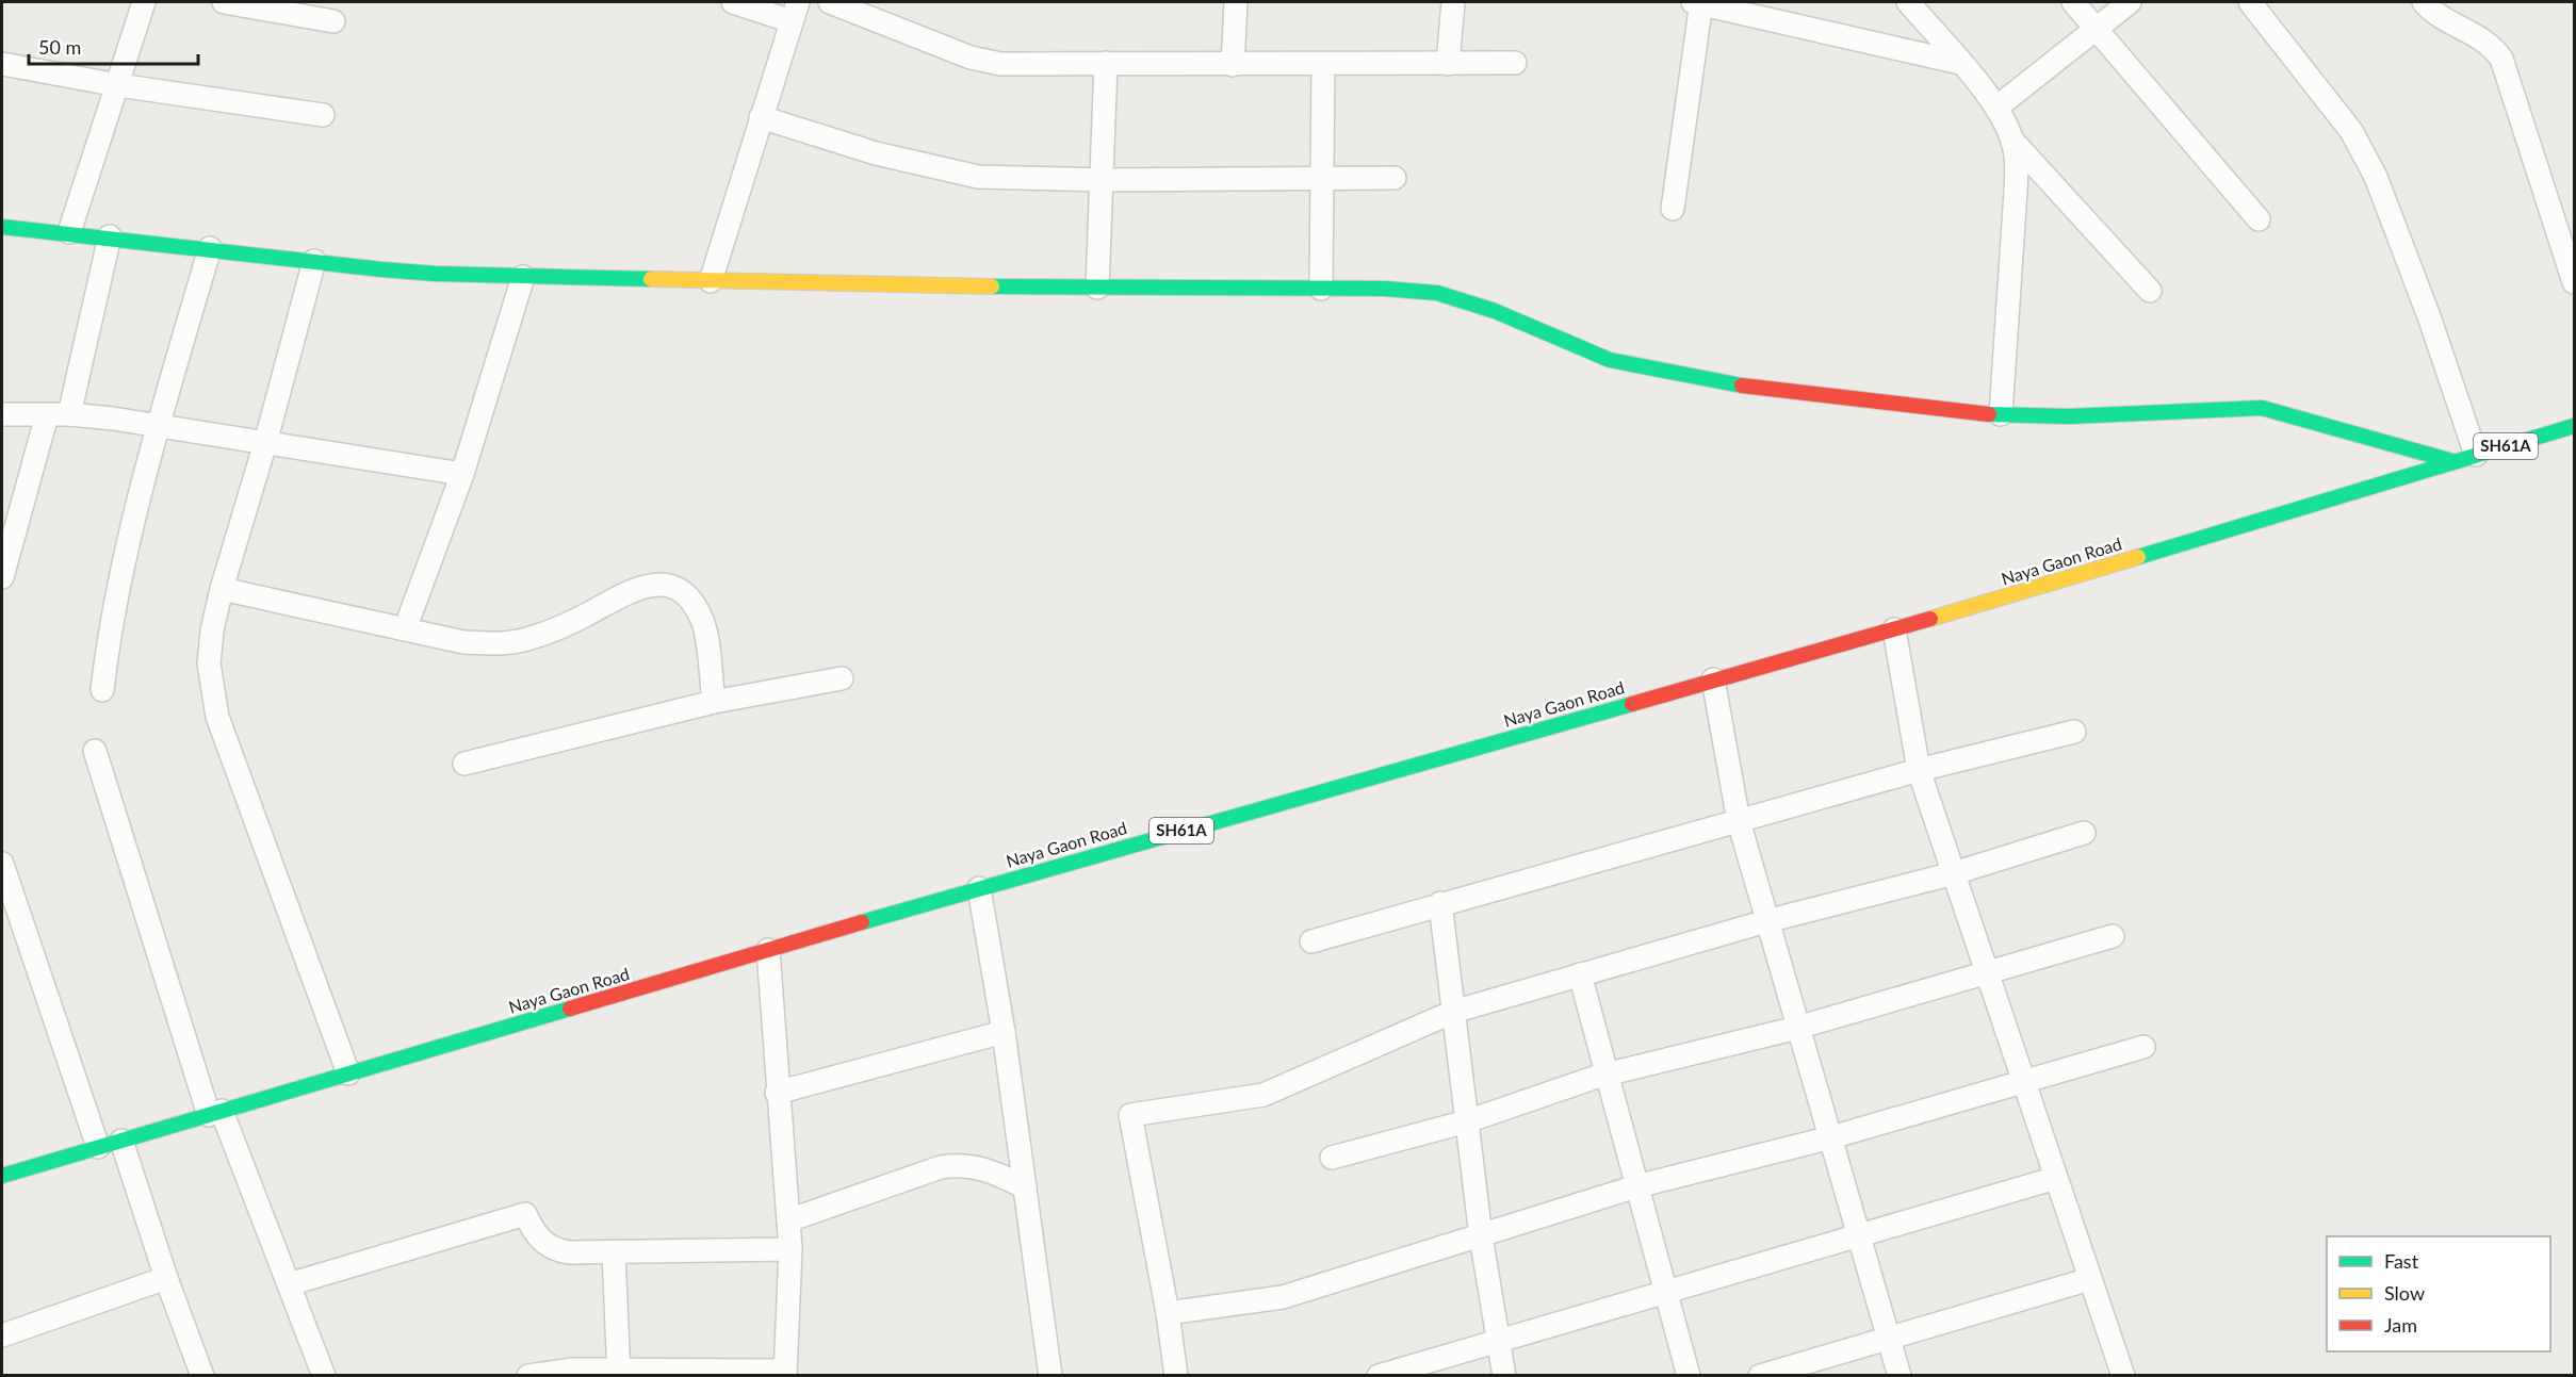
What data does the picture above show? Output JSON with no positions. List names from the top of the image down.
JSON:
{
  "streets": {
    "main road": ["SH61A", "Naya Gaon Road"]
  },
  "crossings": [
    ["SH61A", "Naya Gaon Road"]
  ],
  "legend": ["Fast", "Slow", "Jam"],
  "scale_bar": "50 m"
}
